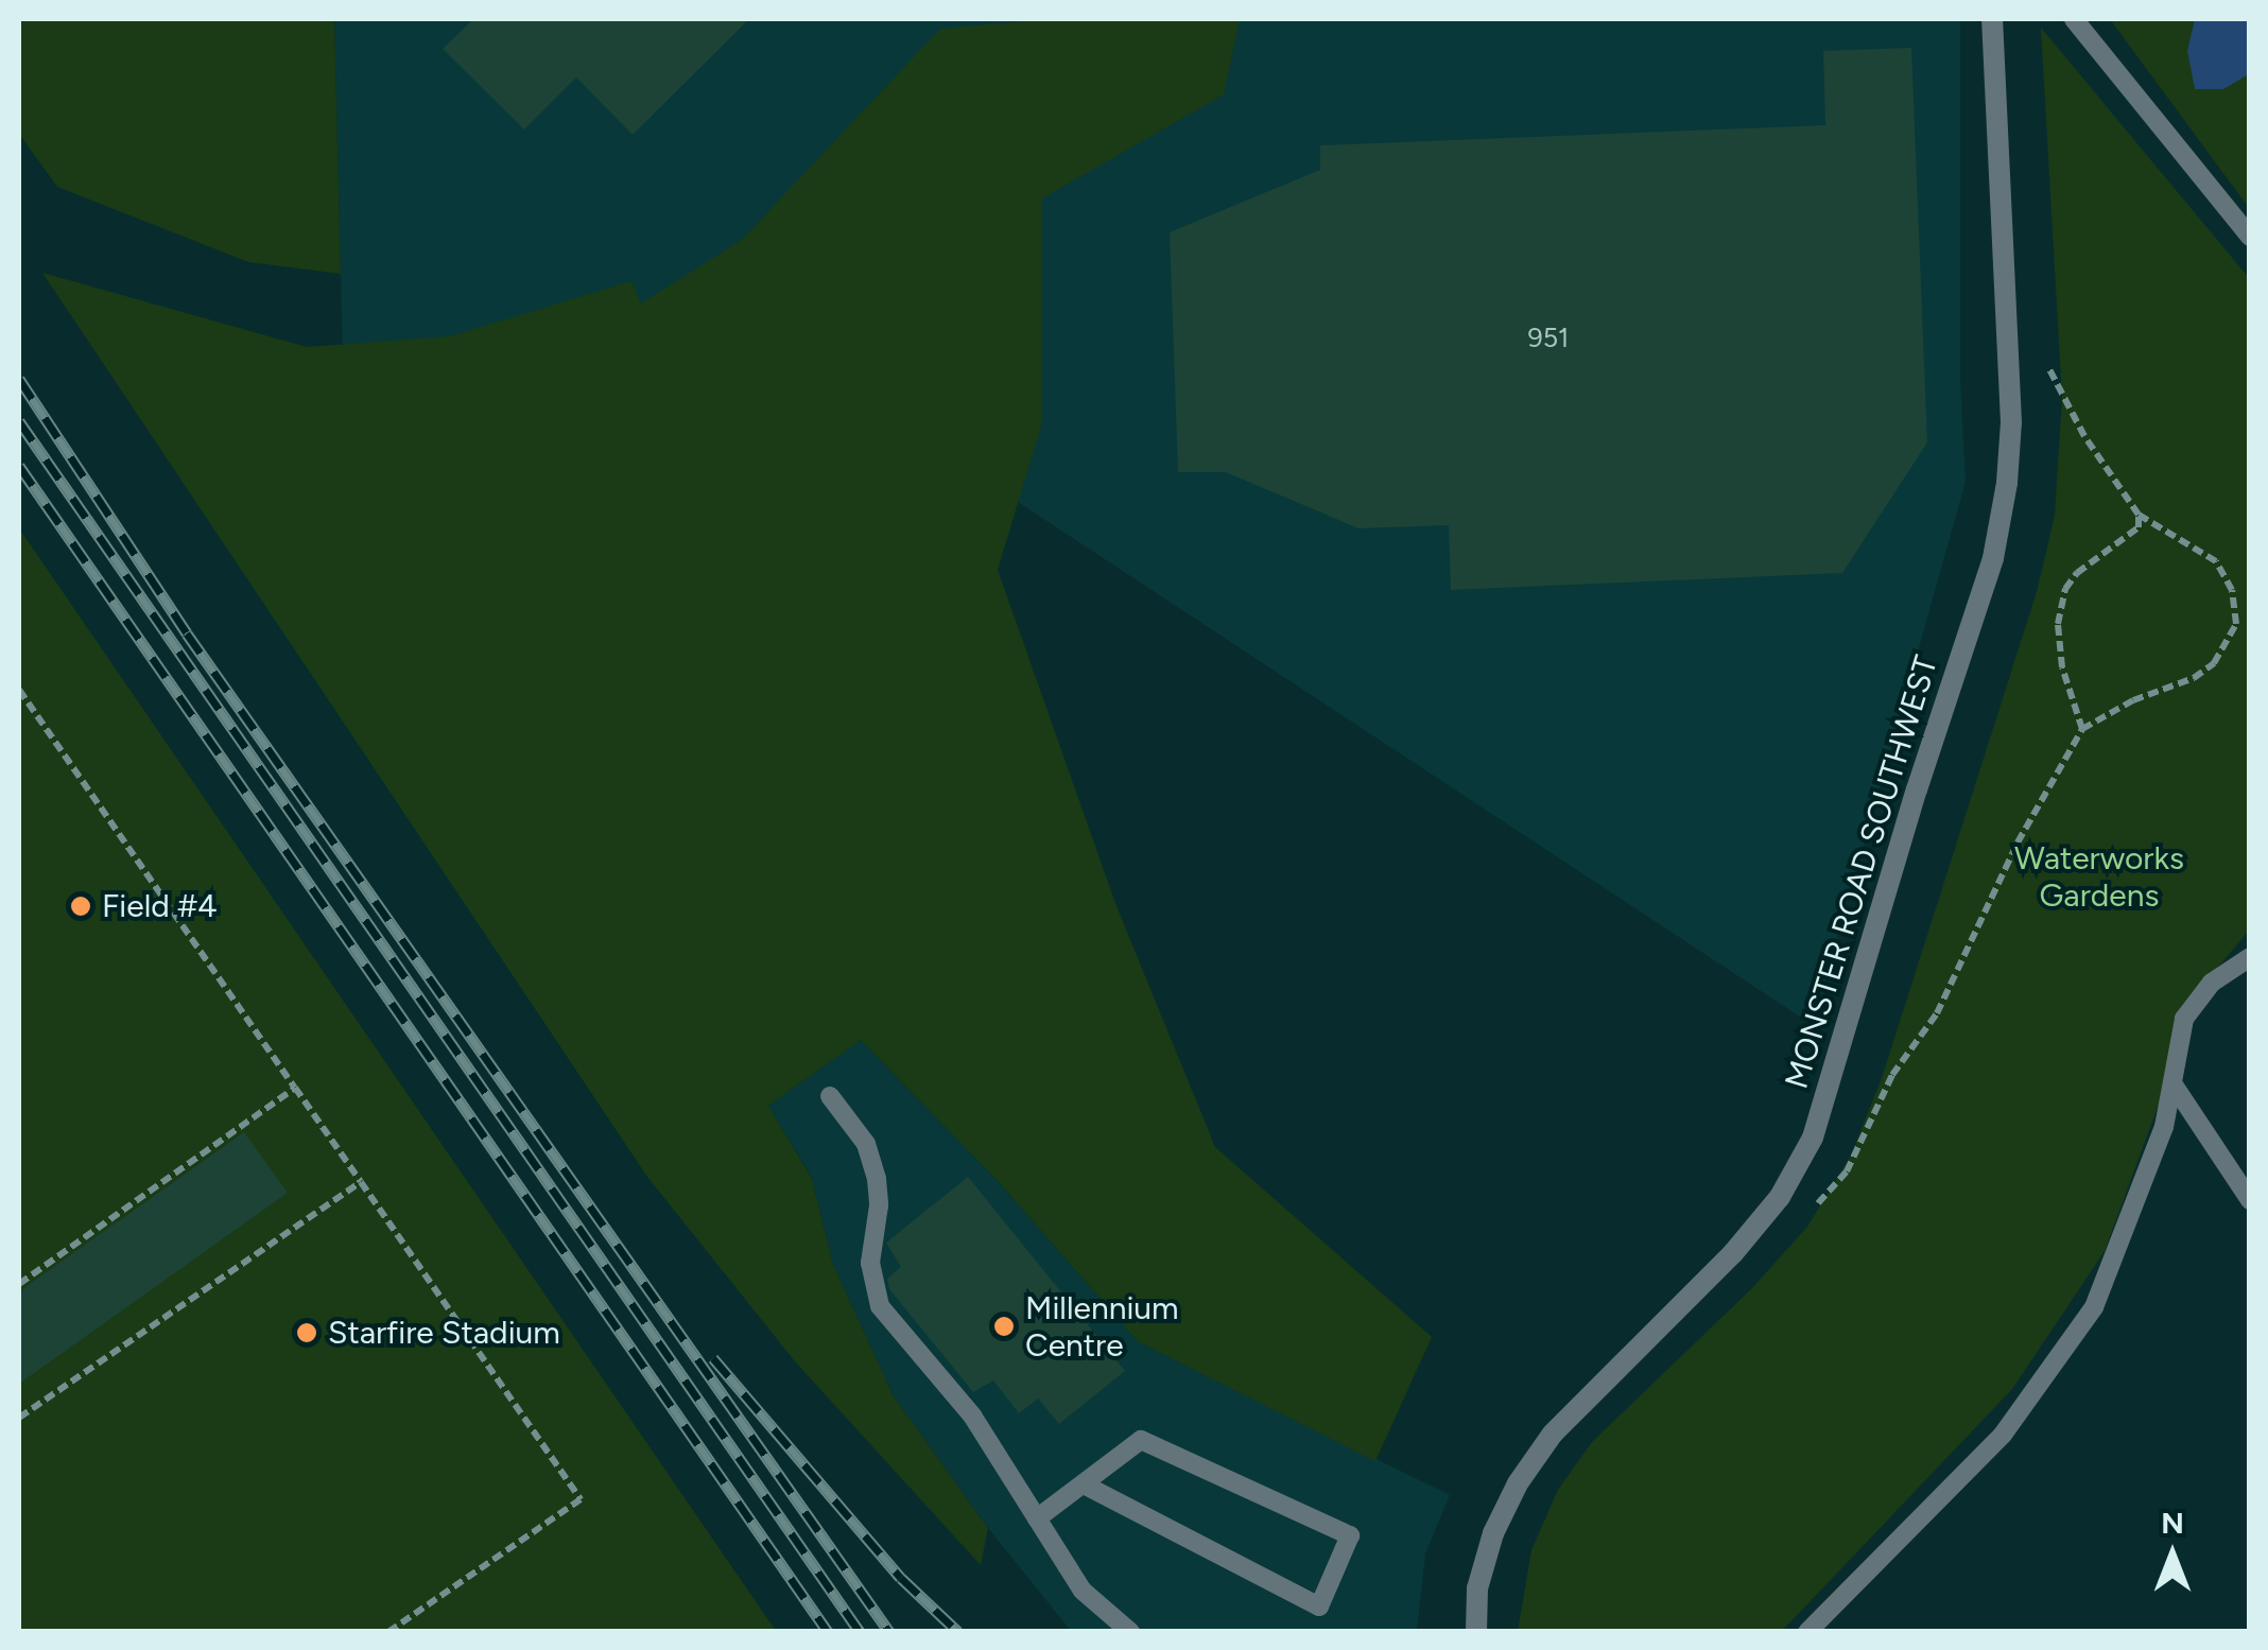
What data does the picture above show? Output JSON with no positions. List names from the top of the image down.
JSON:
{
  "streets": {
    "street": ["MONSTER ROAD SOUTHWEST"]
  },
  "parks": ["Waterworks Gardens"],
  "places": ["Field #4", "Millennium Centre", "Starfire Stadium"],
  "house_numbers": ["951"],
  "north": "top"
}
